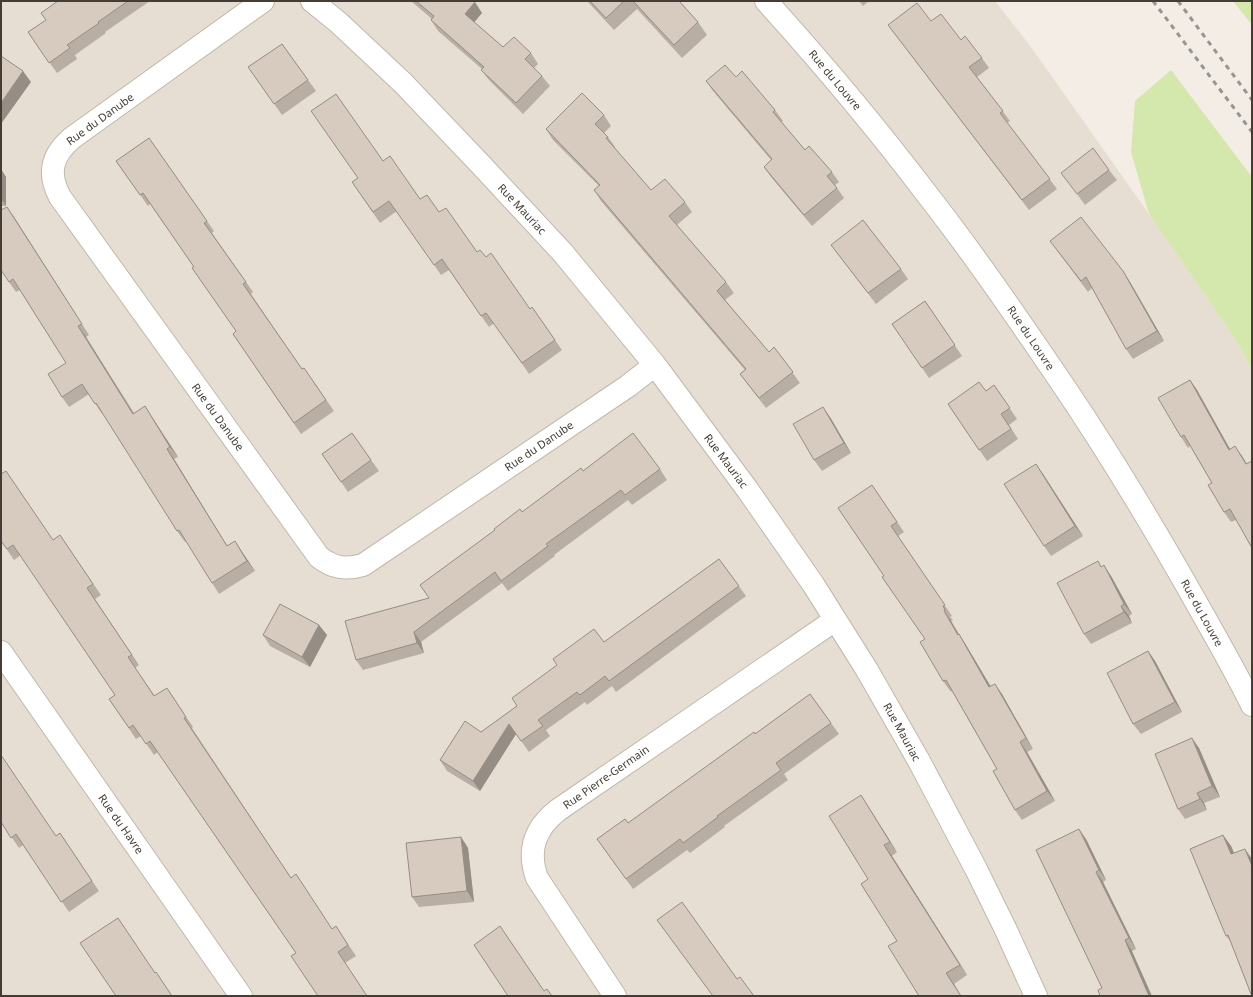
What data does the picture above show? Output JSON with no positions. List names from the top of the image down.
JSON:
{
  "streets": {
    "street": [
      "Rue du Louvre",
      "Rue du Danube",
      "Rue Mauriac",
      "Rue Pierre-Germain",
      "Rue du Havre"
    ]
  },
  "crossings": [
    ["Rue du Danube", "Rue Mauriac"],
    ["Rue Mauriac", "Rue Pierre-Germain"]
  ]
}
